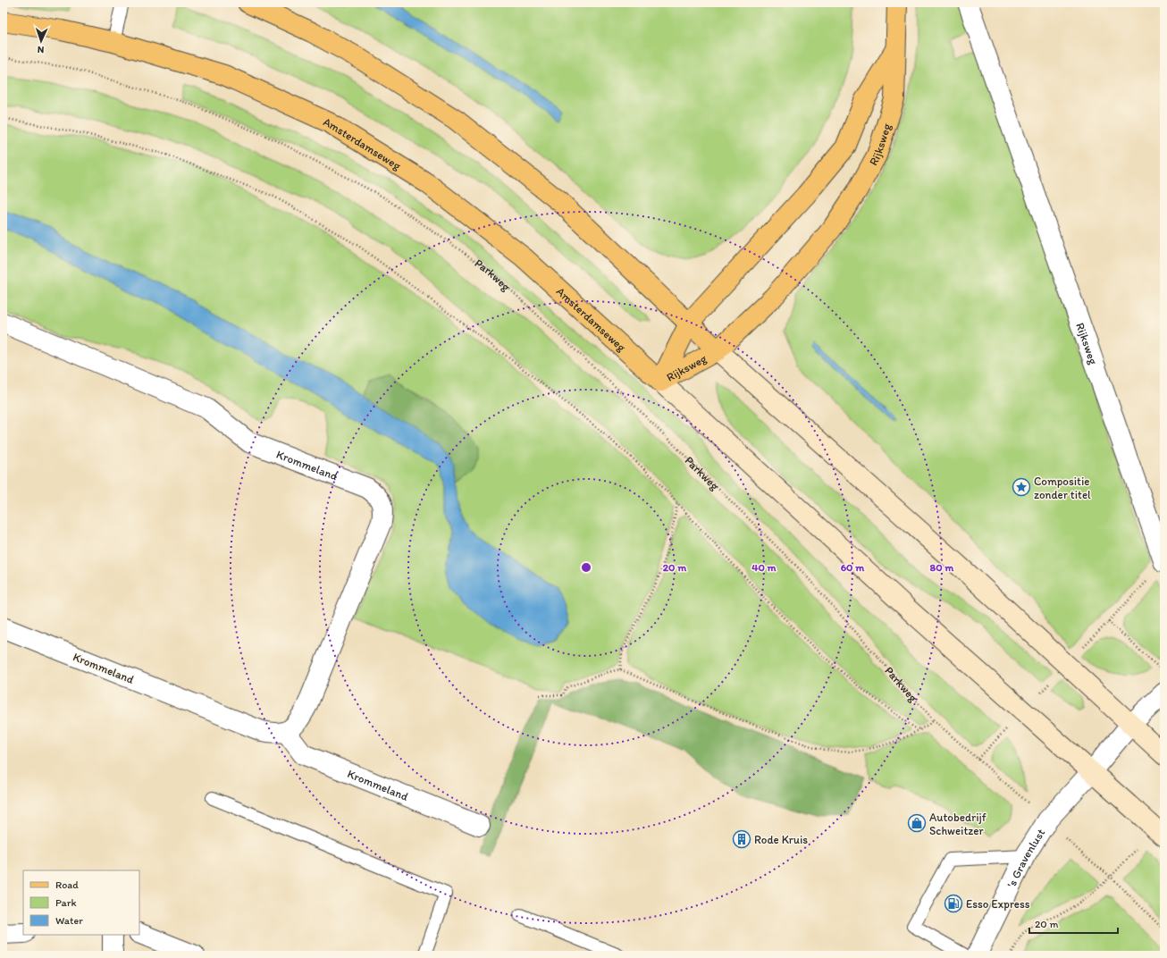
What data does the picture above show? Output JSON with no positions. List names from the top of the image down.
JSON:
{
  "streets": {
    "main road": ["Amsterdamseweg", "Rijksweg"],
    "street": ["Krommeland", "'s Gravenlust"],
    "path": ["Parkweg"]
  },
  "crossings": [
    ["Amsterdamseweg", "Rijksweg"]
  ],
  "places": {
    "place": ["Compositie zonder titel"],
    "shop": ["Autobedrijf Schweitzer"],
    "building": ["Rode Kruis"],
    "fuel station": ["Esso Express"]
  },
  "legend": ["Road", "Park", "Water"],
  "scale_bar": "20 m",
  "north": "bottom",
  "rings": [
    "20 m",
    "40 m",
    "60 m",
    "80 m"
  ]
}
